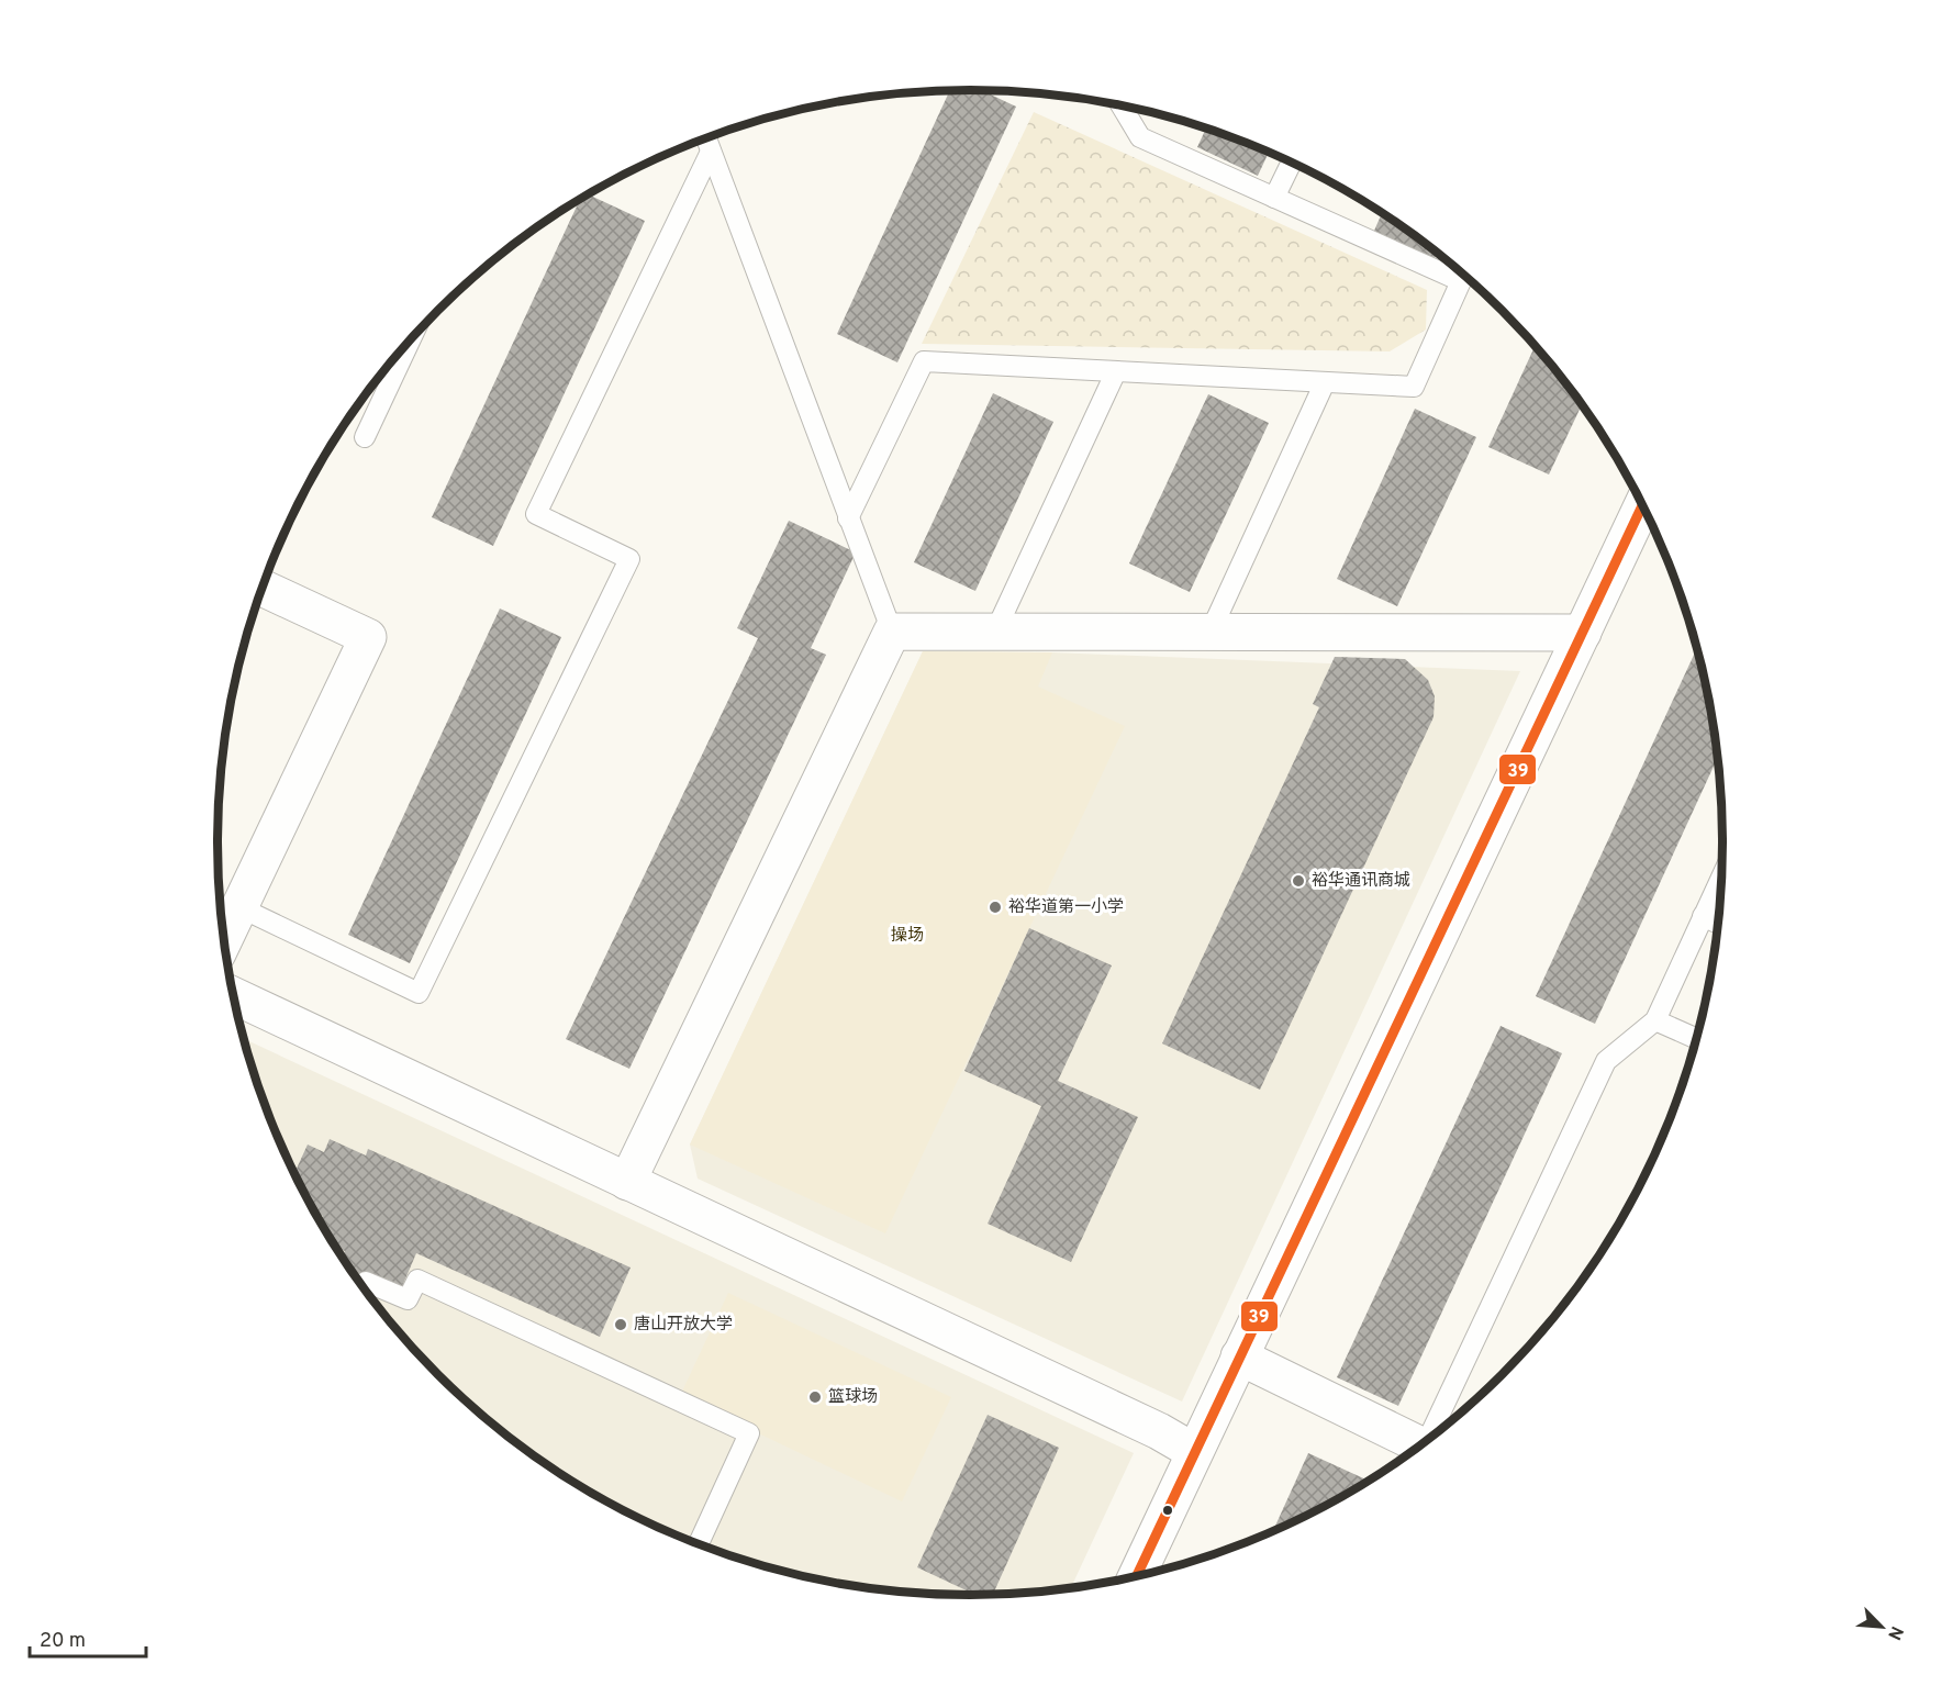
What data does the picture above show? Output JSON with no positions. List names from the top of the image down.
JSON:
{
  "parks": ["操场"],
  "places": [
    "裕华通讯商城",
    "裕华道第一小学",
    "唐山开放大学",
    "篮球场"
  ],
  "lines": ["transit line 39"],
  "scale_bar": "20 m",
  "north": "bottom right"
}
